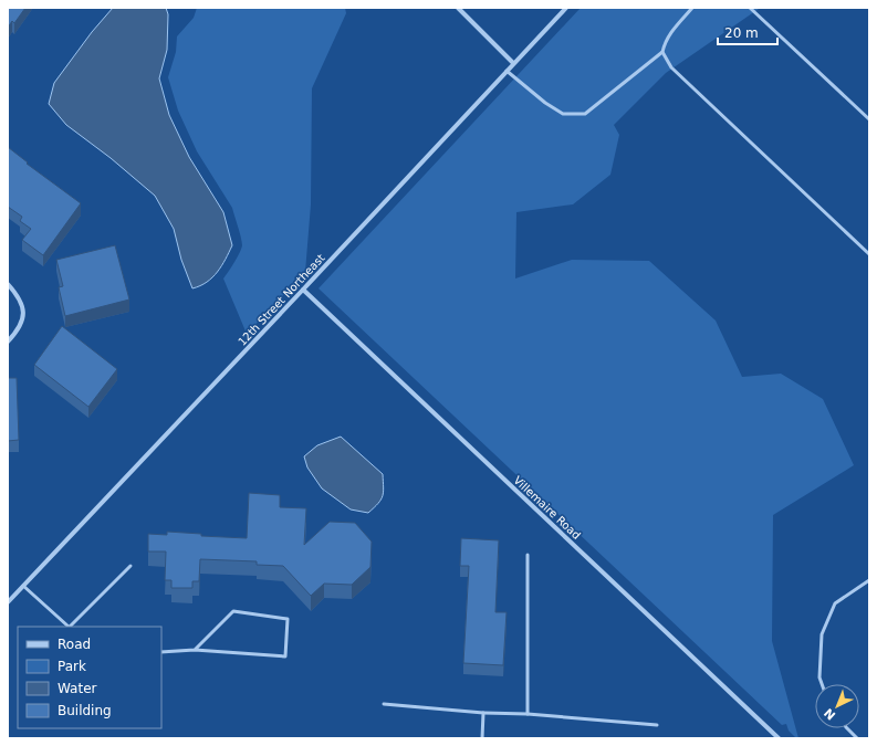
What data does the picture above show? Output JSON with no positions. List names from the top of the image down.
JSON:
{
  "streets": {
    "street": ["12th Street Northeast", "Villemaire Road"]
  },
  "crossings": [
    ["12th Street Northeast", "Villemaire Road"]
  ],
  "legend": [
    "Road",
    "Park",
    "Water",
    "Building"
  ],
  "scale_bar": "20 m",
  "north": "bottom left"
}
